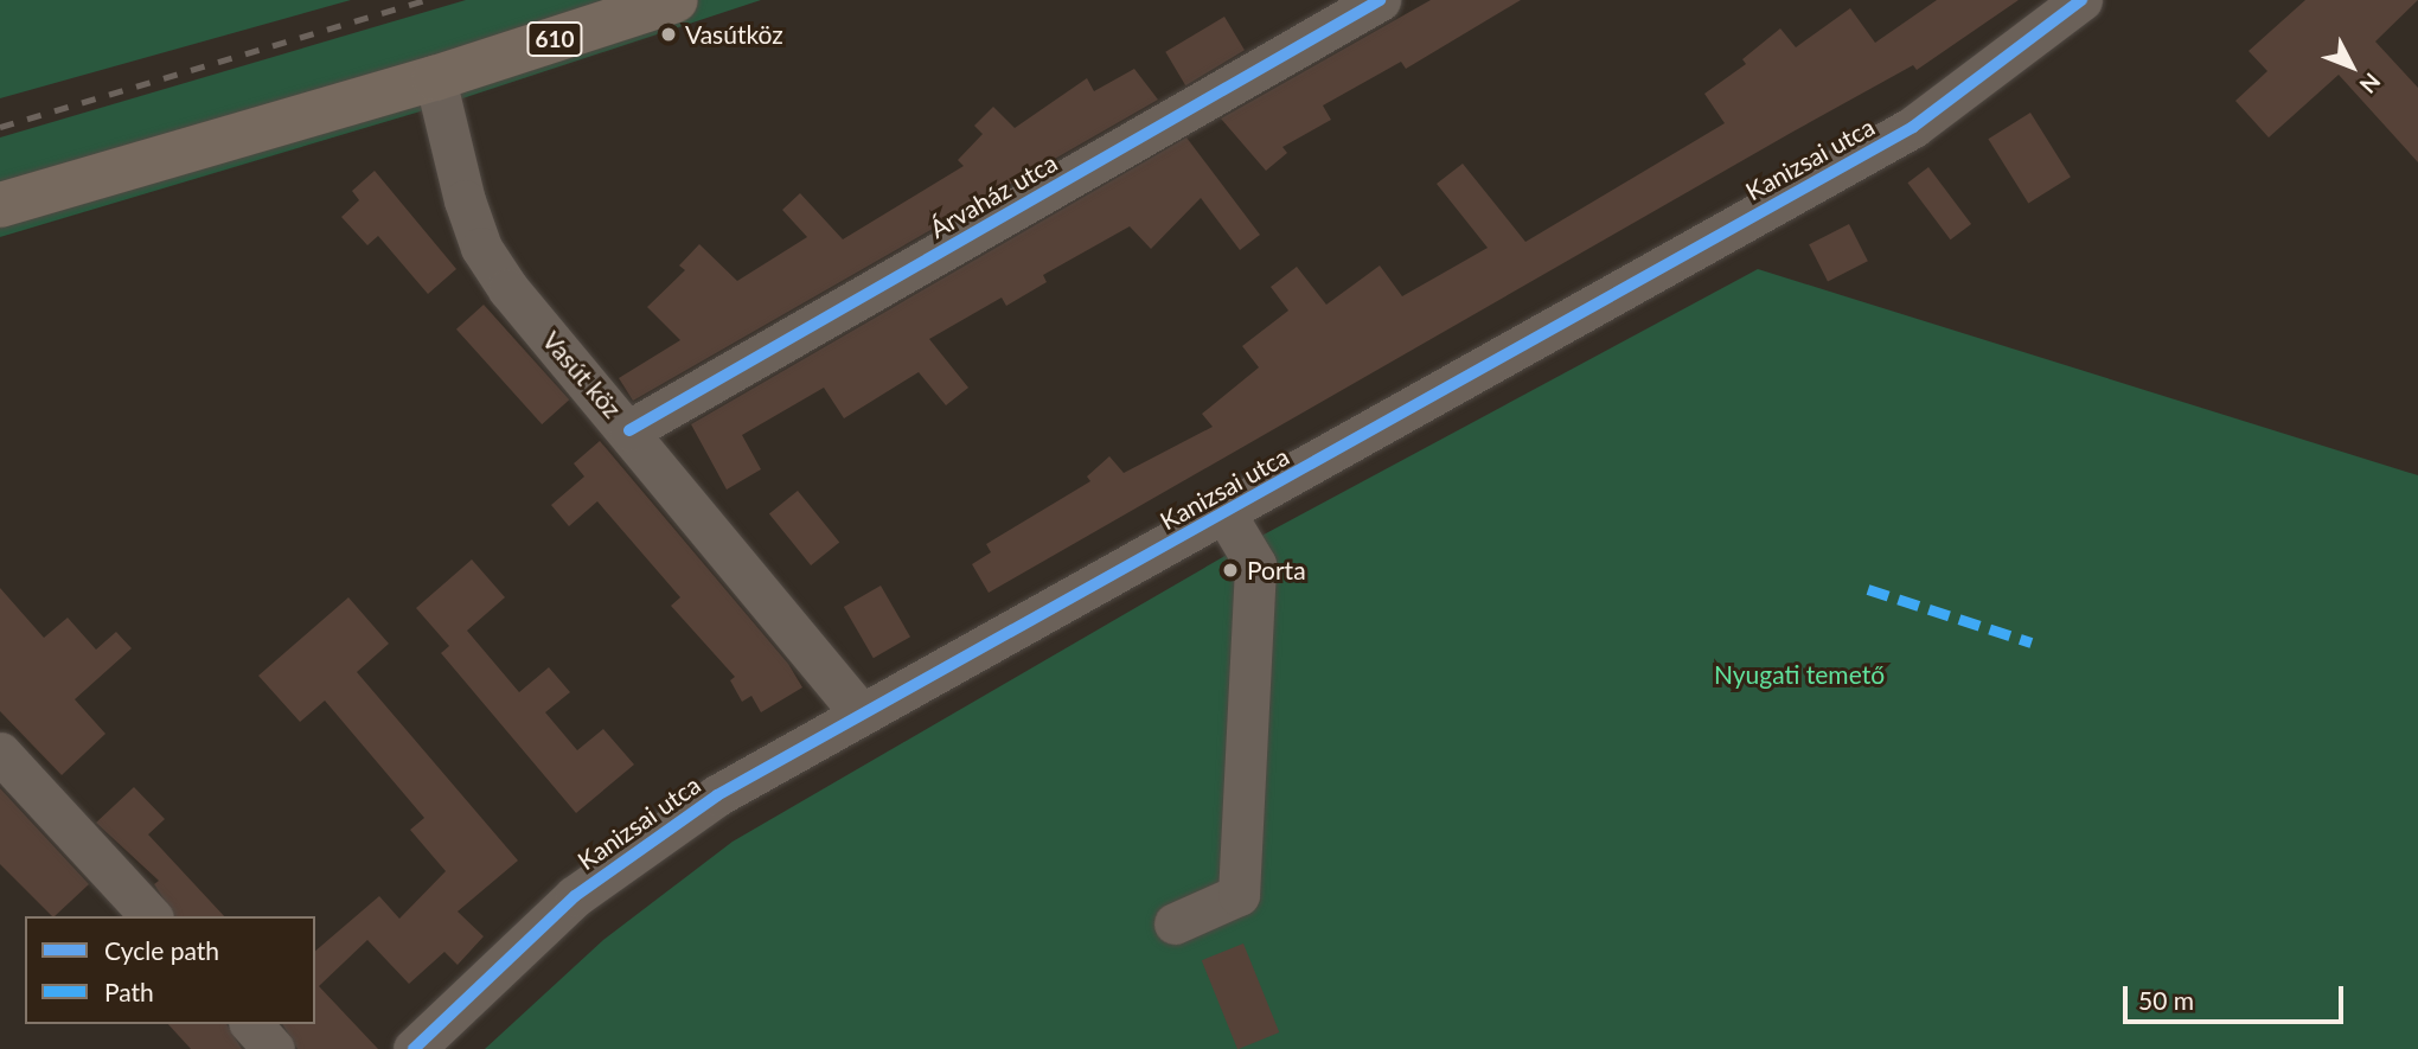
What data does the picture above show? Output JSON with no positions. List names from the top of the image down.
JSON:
{
  "streets": {
    "main road": ["610"],
    "street": ["Kanizsai utca", "Árvaház utca", "Vasút köz"]
  },
  "crossings": [
    ["610", "Vasút köz"],
    ["Kanizsai utca", "Vasút köz"],
    ["Árvaház utca", "Vasút köz"]
  ],
  "parks": ["Nyugati temető"],
  "places": ["Vasútköz", "Porta"],
  "legend": ["Cycle path", "Path"],
  "scale_bar": "50 m",
  "north": "bottom right"
}
